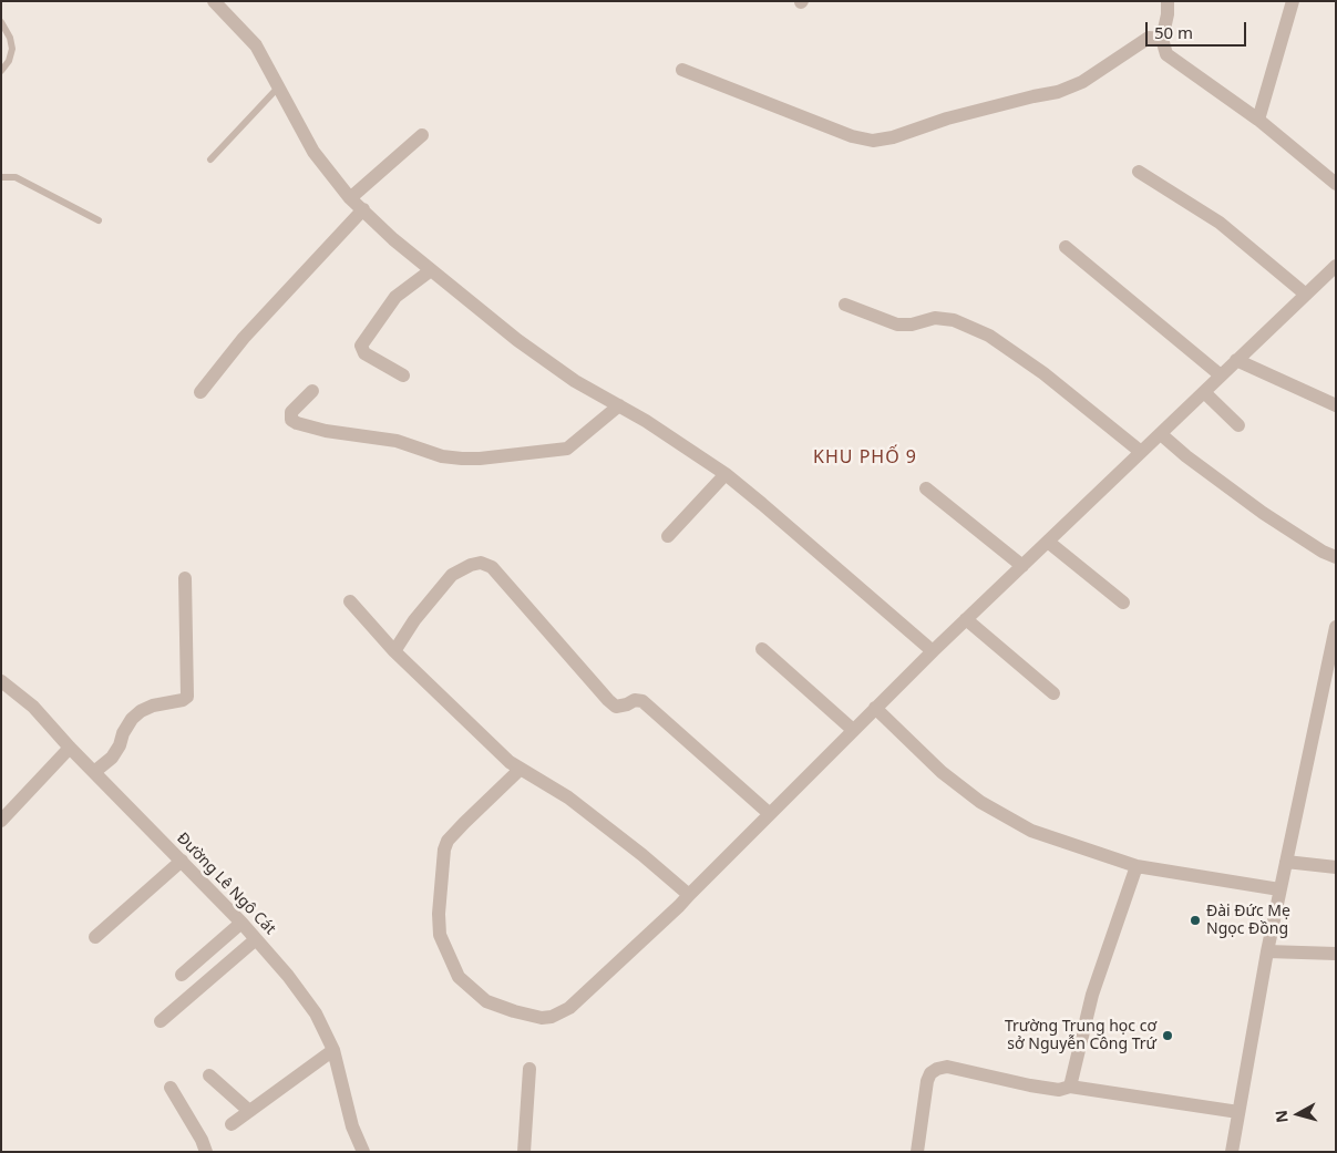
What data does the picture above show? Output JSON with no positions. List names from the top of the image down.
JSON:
{
  "streets": {
    "street": ["Đường Lê Ngô Cát"]
  },
  "districts": ["KHU PHỐ 9"],
  "places": ["Đài Đức Mẹ Ngọc Đồng", "Trường Trung học cơ sở Nguyễn Công Trứ"],
  "scale_bar": "50 m",
  "north": "left"
}
